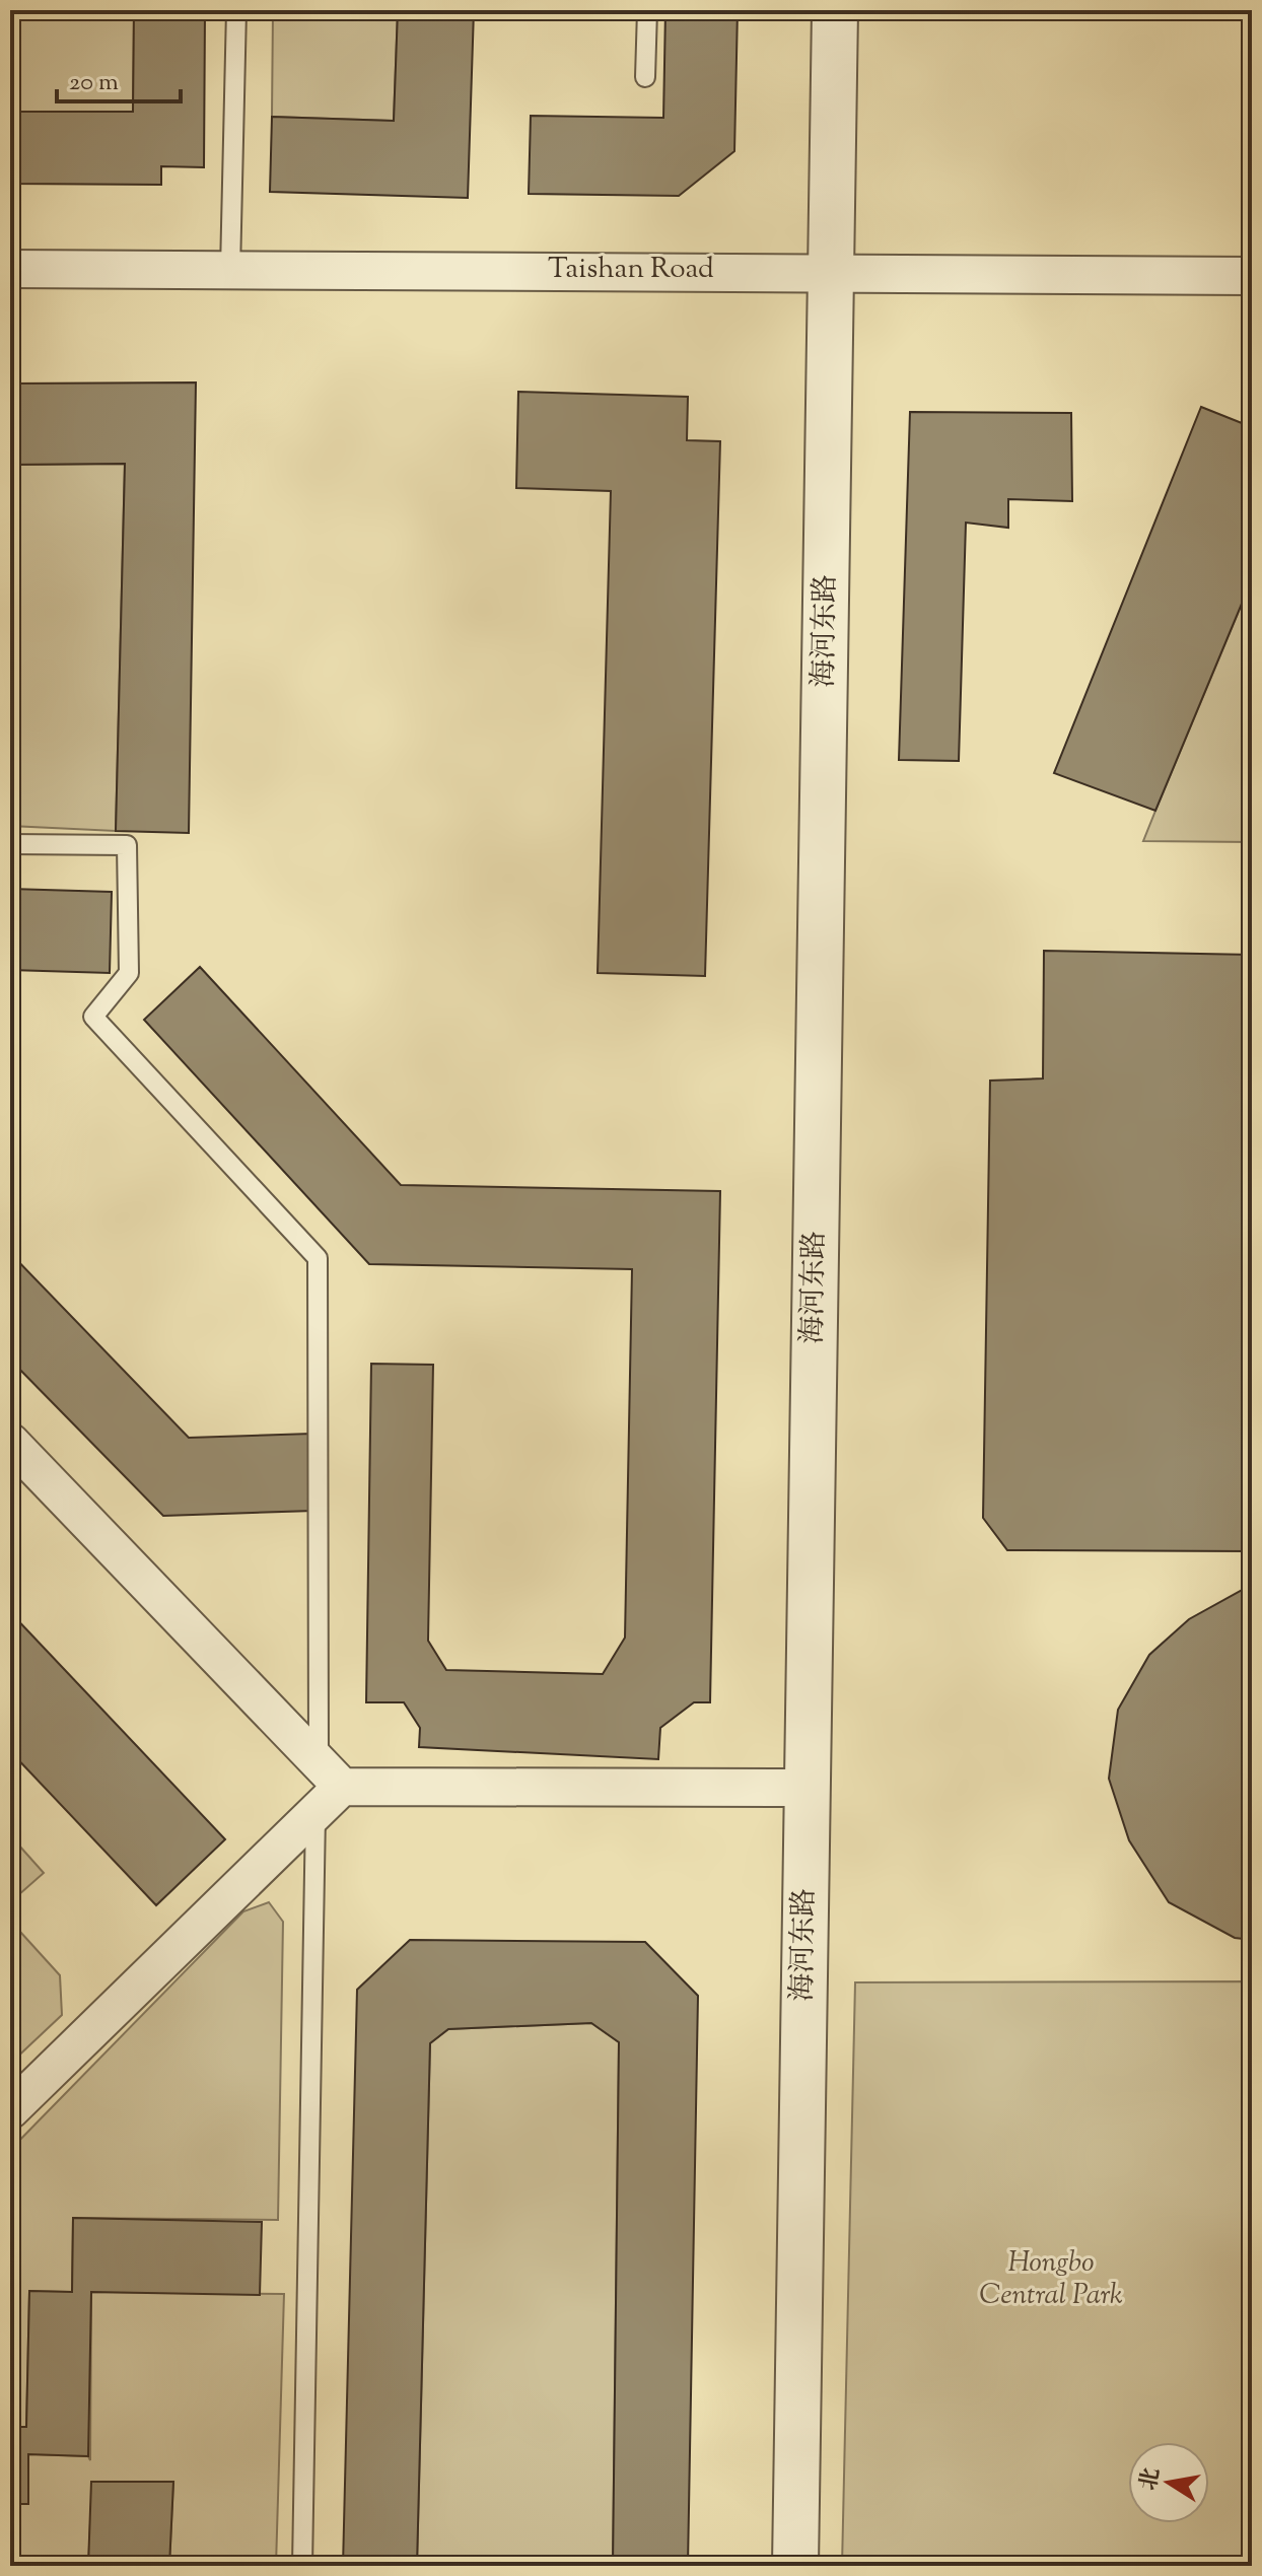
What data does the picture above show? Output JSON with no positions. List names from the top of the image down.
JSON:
{
  "streets": {
    "street": ["Taishan Road", "海河东路"]
  },
  "crossings": [
    ["Taishan Road", "海河东路"]
  ],
  "parks": ["Hongbo Central Park"],
  "scale_bar": "20 m",
  "north": "left"
}
